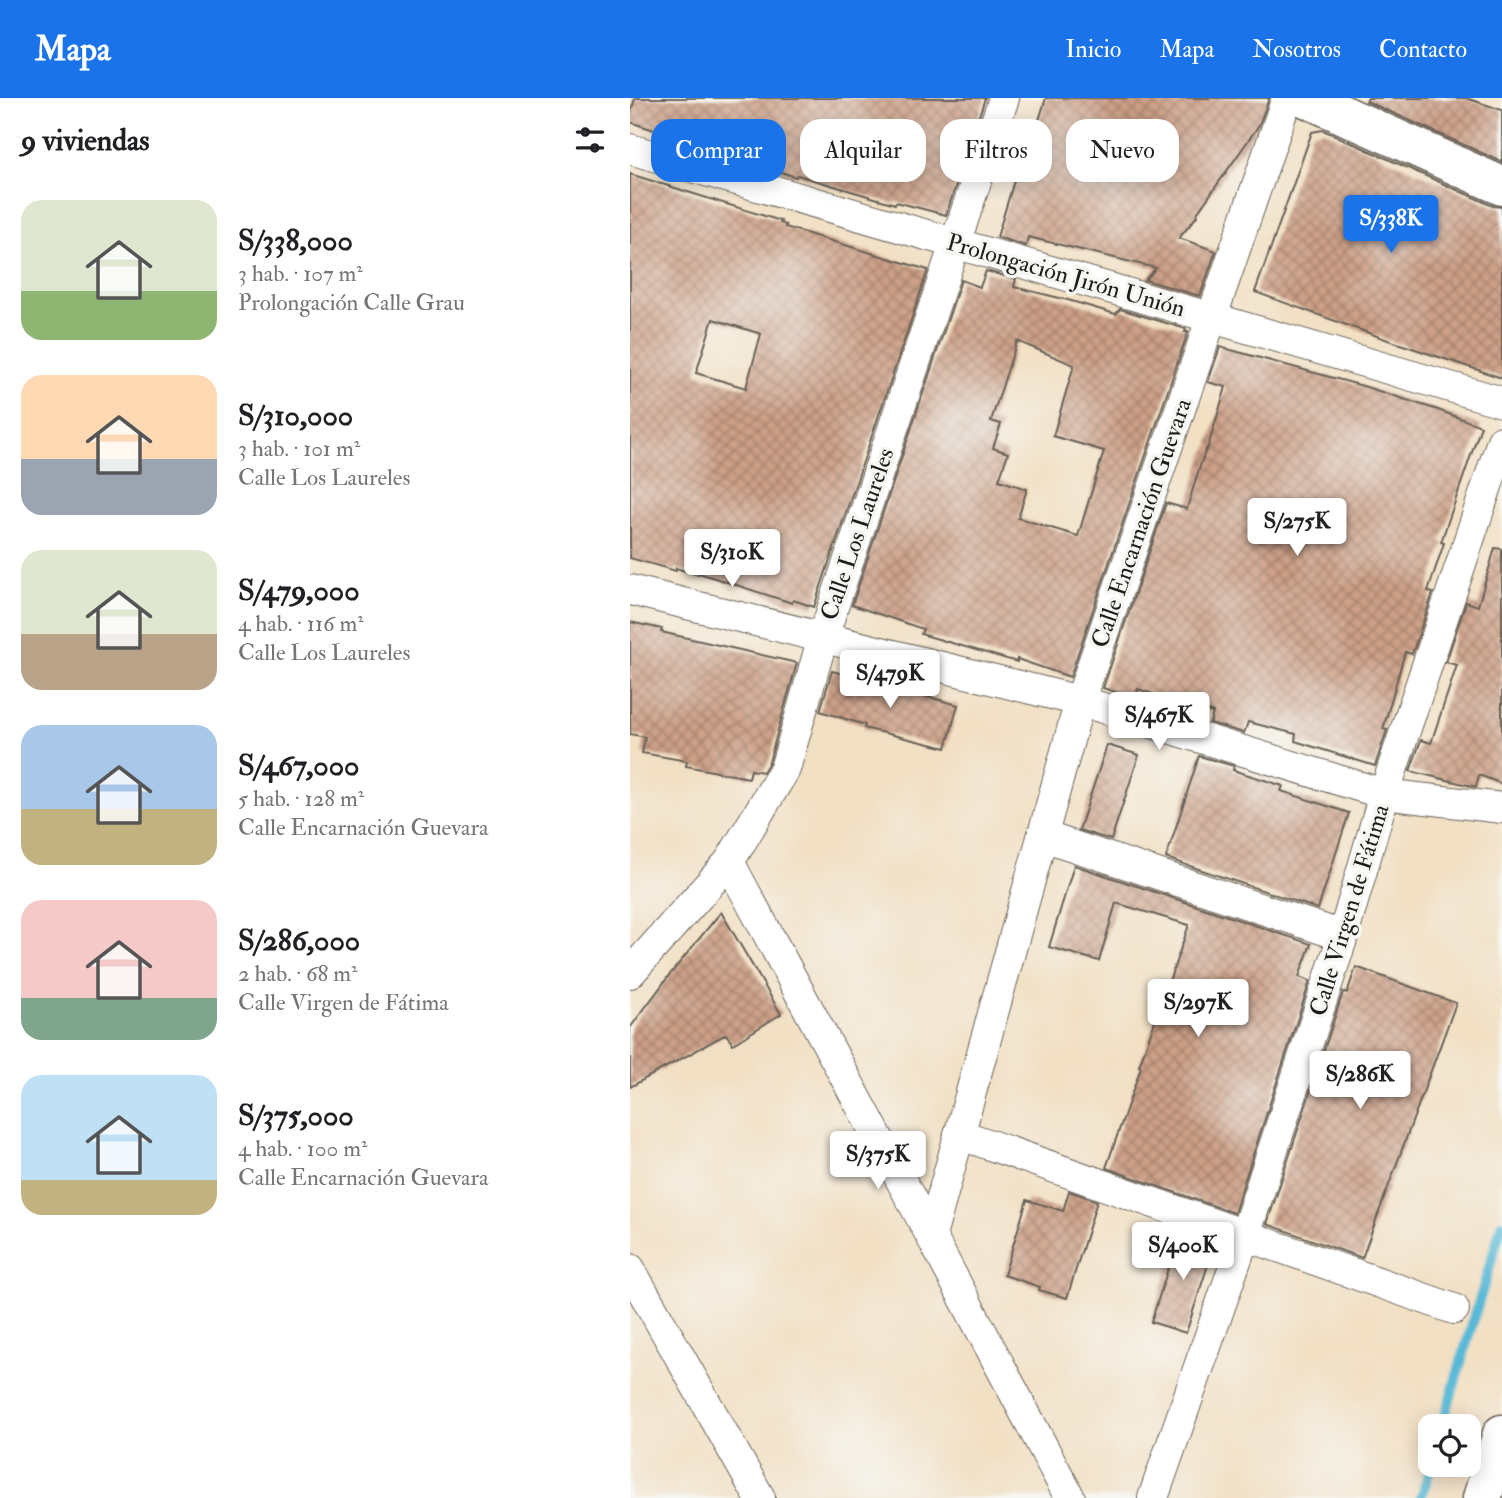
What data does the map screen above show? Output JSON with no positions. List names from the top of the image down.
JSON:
{
  "streets": {
    "street": [
      "Prolongación Jirón Unión",
      "Calle Encarnación Guevara",
      "Calle Los Laureles",
      "Calle Virgen de Fátima"
    ]
  },
  "crossings": [
    ["Prolongación Jirón Unión", "Calle Encarnación Guevara"],
    ["Prolongación Jirón Unión", "Calle Los Laureles"]
  ],
  "page": {
    "header": "Mapa",
    "nav": [
      "Inicio",
      "Mapa",
      "Nosotros",
      "Contacto"
    ],
    "heading": "9 viviendas",
    "chip": [
      "Comprar",
      "Alquilar",
      "Filtros",
      "Nuevo"
    ],
    "list": [
      {
        "name": "S/338,000",
        "note": "3 hab. · 107 m² · Prolongación Calle Grau"
      },
      {
        "name": "S/310,000",
        "note": "3 hab. · 101 m² · Calle Los Laureles"
      },
      {
        "name": "S/479,000",
        "note": "4 hab. · 116 m² · Calle Los Laureles"
      },
      {
        "name": "S/467,000",
        "note": "5 hab. · 128 m² · Calle Encarnación Guevara"
      },
      {
        "name": "S/286,000",
        "note": "2 hab. · 68 m² · Calle Virgen de Fátima"
      },
      {
        "name": "S/375,000",
        "note": "4 hab. · 100 m² · Calle Encarnación Guevara"
      }
    ],
    "price": [
      "S/338K",
      "S/275K",
      "S/310K",
      "S/479K",
      "S/467K",
      "S/297K",
      "S/286K",
      "S/375K",
      "S/400K"
    ]
  }
}
